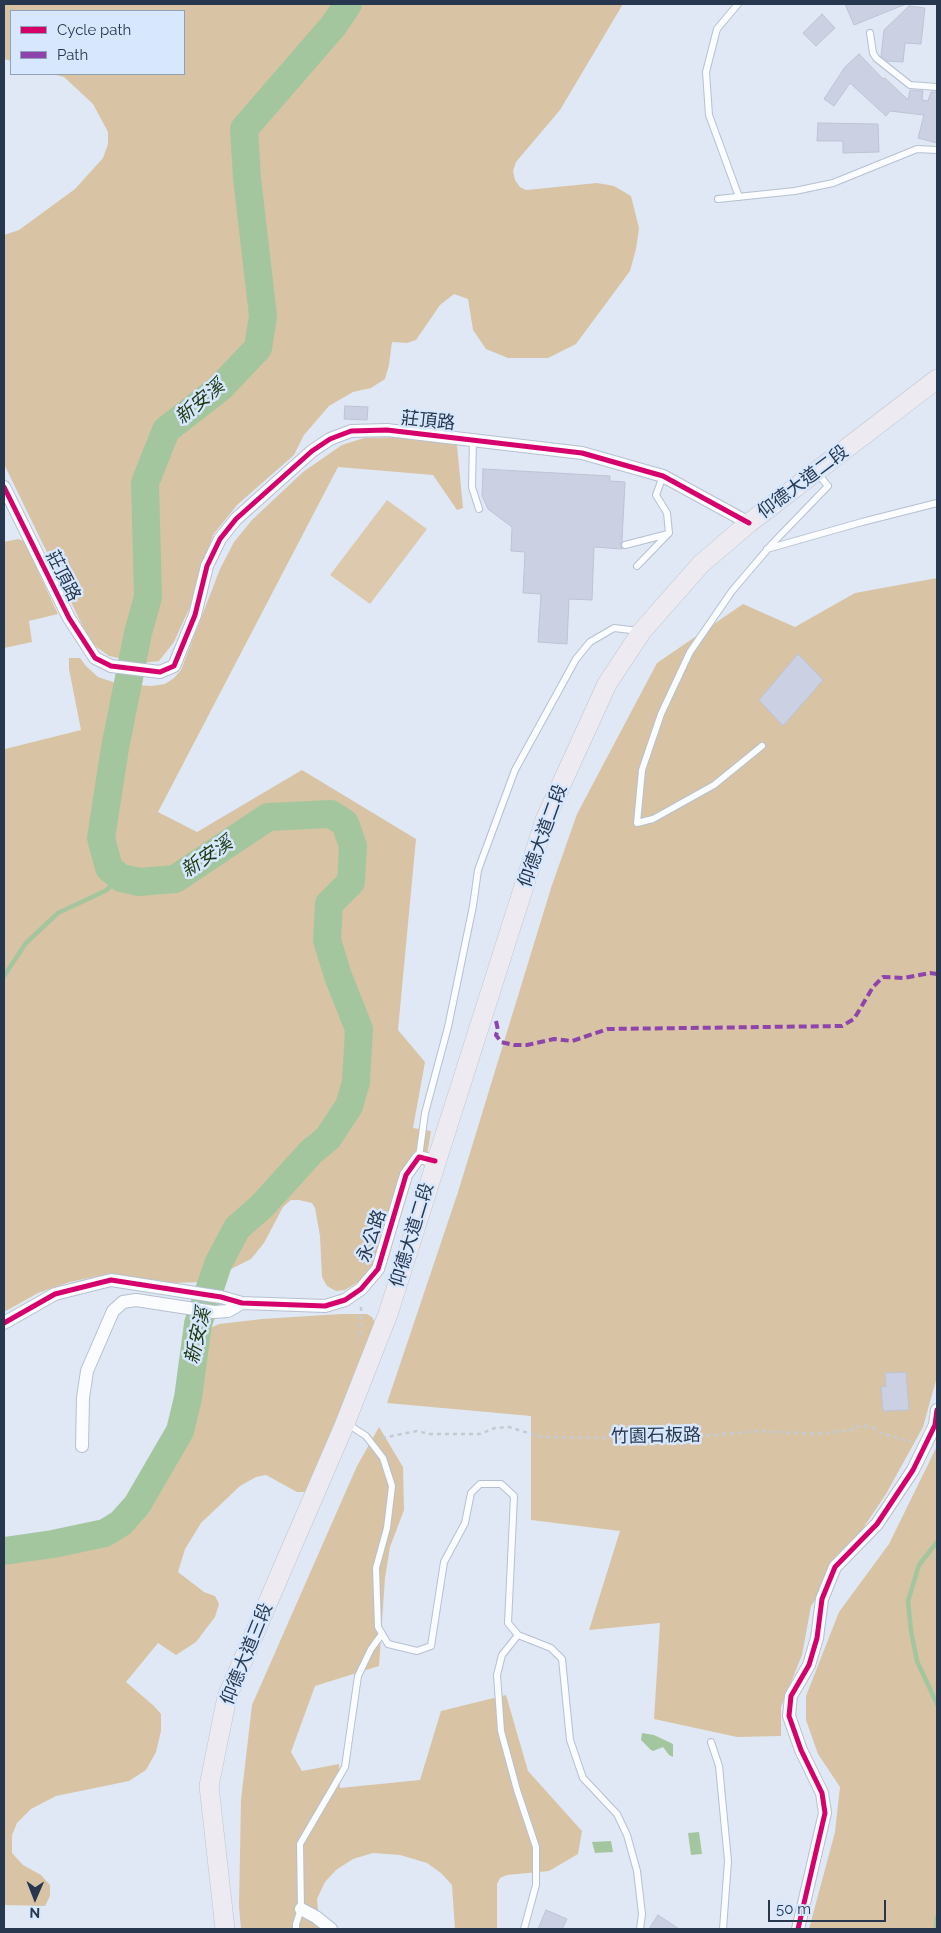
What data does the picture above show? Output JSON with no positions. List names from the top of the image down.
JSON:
{
  "streets": {
    "main road": ["仰德大道二段", "仰德大道三段"],
    "street": ["莊頂路", "永公路"],
    "path": ["竹園石板路"]
  },
  "crossings": [
    ["莊頂路", "仰德大道二段"],
    ["仰德大道二段", "永公路"],
    ["仰德大道二段", "仰德大道三段"]
  ],
  "water": ["新安溪"],
  "legend": ["Cycle path", "Path"],
  "scale_bar": "50 m",
  "north": "bottom"
}
